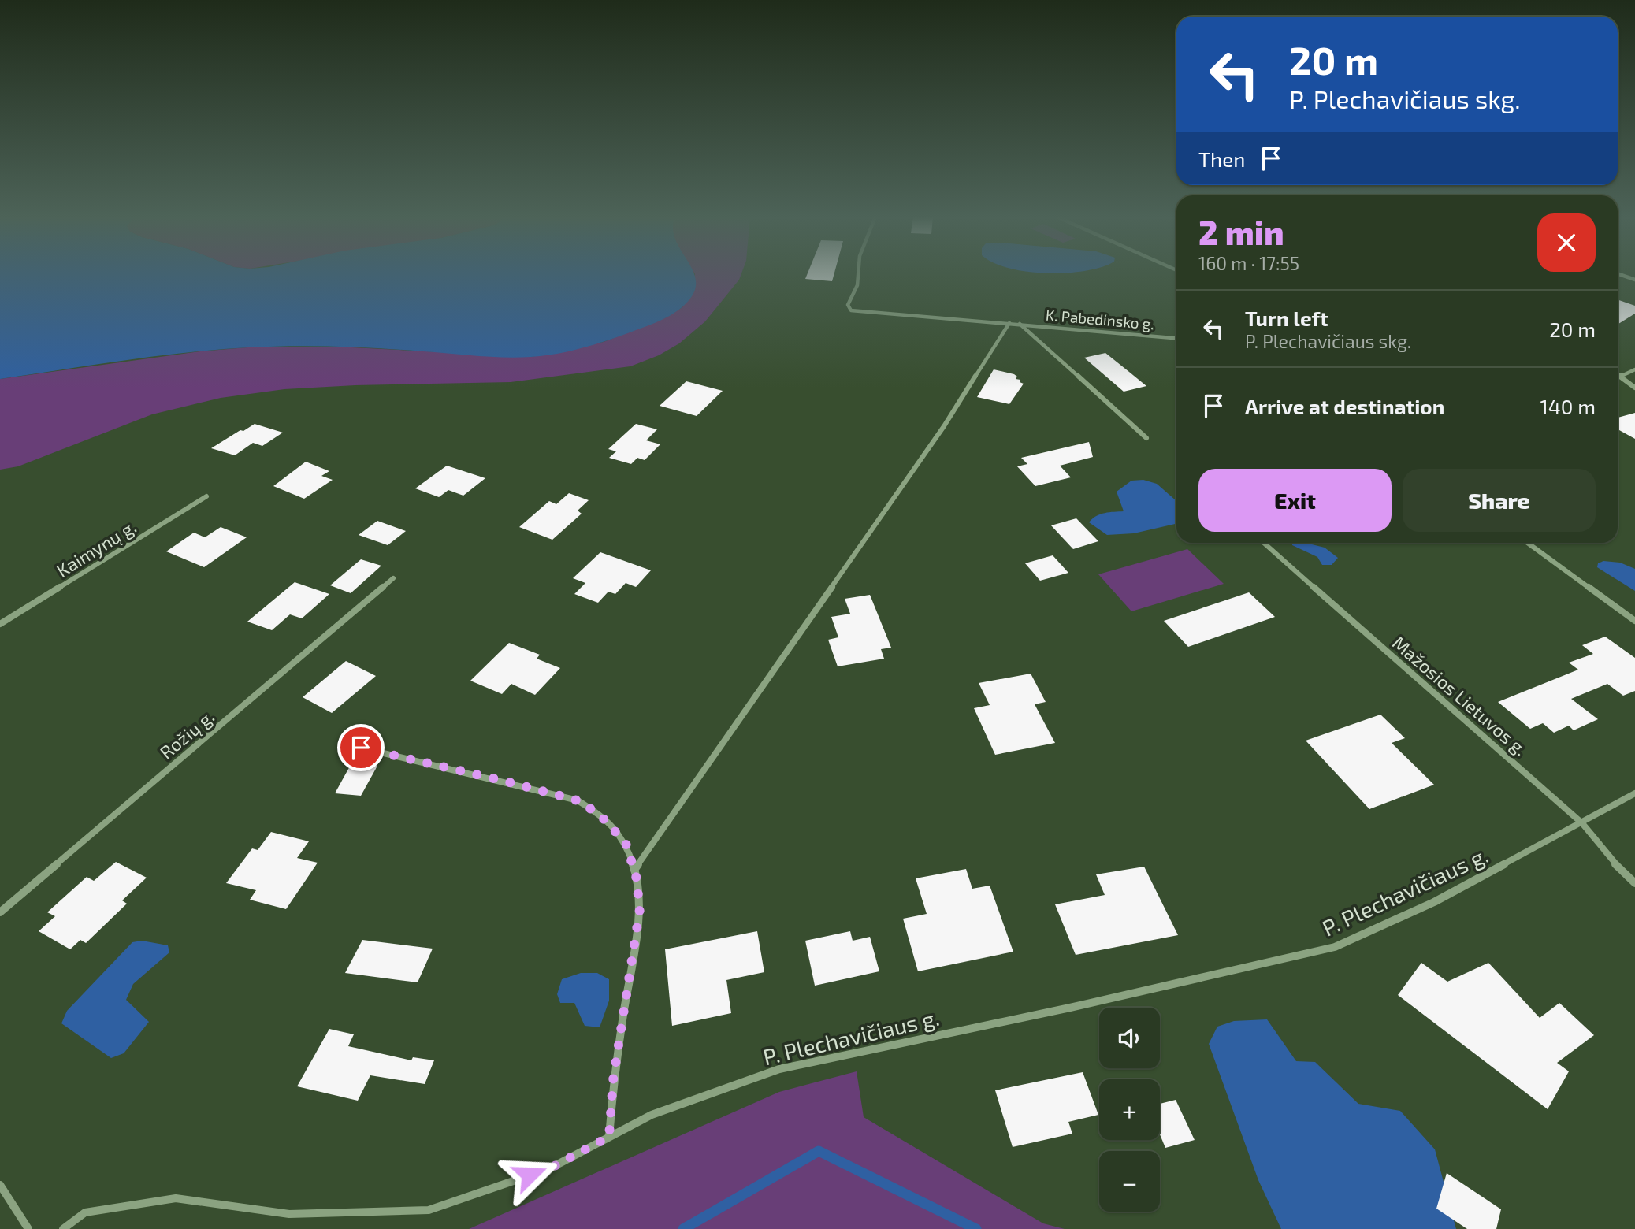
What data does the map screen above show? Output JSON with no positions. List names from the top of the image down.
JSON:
{
  "streets": {
    "street": [
      "K. Pabedinsko g.",
      "Kaimynų g.",
      "Mažosios Lietuvos g.",
      "Rožių g.",
      "P. Plechavičiaus g."
    ]
  },
  "crossings": [
    ["Mažosios Lietuvos g.", "P. Plechavičiaus g."]
  ],
  "page": {
    "turn": ["20 m", "P. Plechavičiaus skg."],
    "then": "Then",
    "heading": ["2 min", "160 m · 17:55"],
    "list": [
      {
        "name": "Turn left",
        "note": "P. Plechavičiaus skg.",
        "value": "20 m"
      },
      {
        "name": "Arrive at destination",
        "value": "140 m"
      }
    ],
    "buttons": ["Exit", "Share"],
    "map_buttons": ["+", "−"]
  }
}
